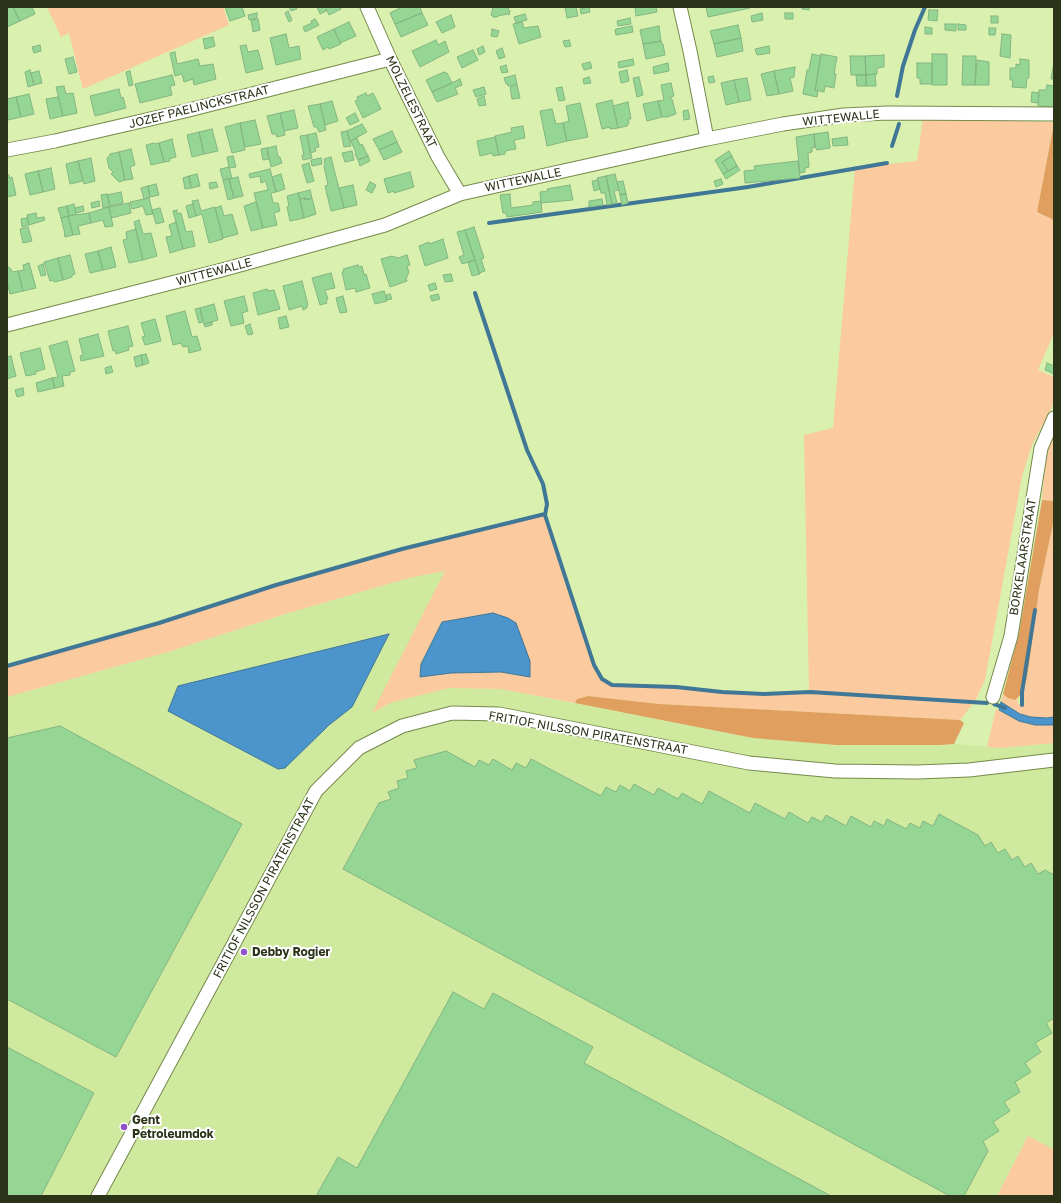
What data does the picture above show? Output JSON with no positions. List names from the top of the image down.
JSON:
{
  "streets": {
    "street": [
      "MOLZELESTRAAT",
      "JOZEF PAELINCKSTRAAT",
      "WITTEWALLE",
      "BORKELAARSTRAAT",
      "FRITIOF NILSSON PIRATENSTRAAT"
    ]
  },
  "crossings": [
    ["MOLZELESTRAAT", "JOZEF PAELINCKSTRAAT"],
    ["MOLZELESTRAAT", "WITTEWALLE"]
  ],
  "places": ["Debby Rogier", "Gent Petroleumdok"]
}
